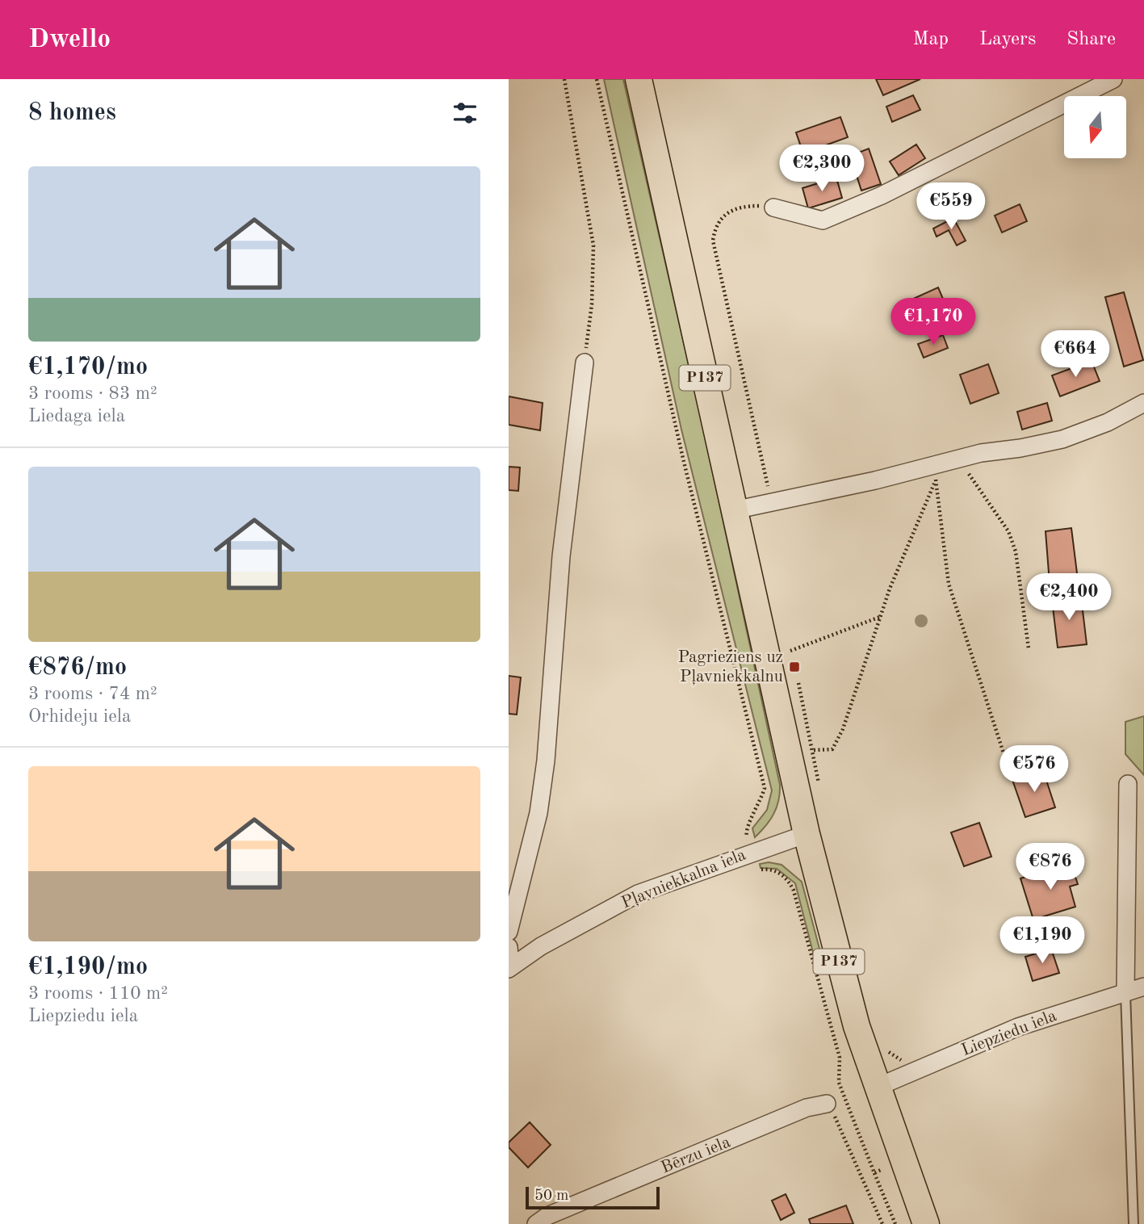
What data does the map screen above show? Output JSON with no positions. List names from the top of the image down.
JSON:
{
  "streets": {
    "main road": ["P137"],
    "street": ["Pļavniekkalna iela", "Liepziedu iela", "Bērzu iela"]
  },
  "crossings": [
    ["P137", "Pļavniekkalna iela"],
    ["P137", "Liepziedu iela"]
  ],
  "places": {
    "transit": ["Pagrieziens uz Pļavniekkalnu"]
  },
  "scale_bar": "50 m",
  "north": "bottom",
  "page": {
    "header": "Dwello",
    "nav": ["Map", "Layers", "Share"],
    "heading": "8 homes",
    "price": [
      "€2,300",
      "€559",
      "€1,170",
      "€664",
      "€2,400",
      "€576",
      "€876",
      "€1,190"
    ],
    "list": [
      {
        "name": "€1,170/mo",
        "note": "3 rooms · 83 m² · Liedaga iela"
      },
      {
        "name": "€876/mo",
        "note": "3 rooms · 74 m² · Orhideju iela"
      },
      {
        "name": "€1,190/mo",
        "note": "3 rooms · 110 m² · Liepziedu iela"
      }
    ],
    "scale": "50 m"
  }
}
